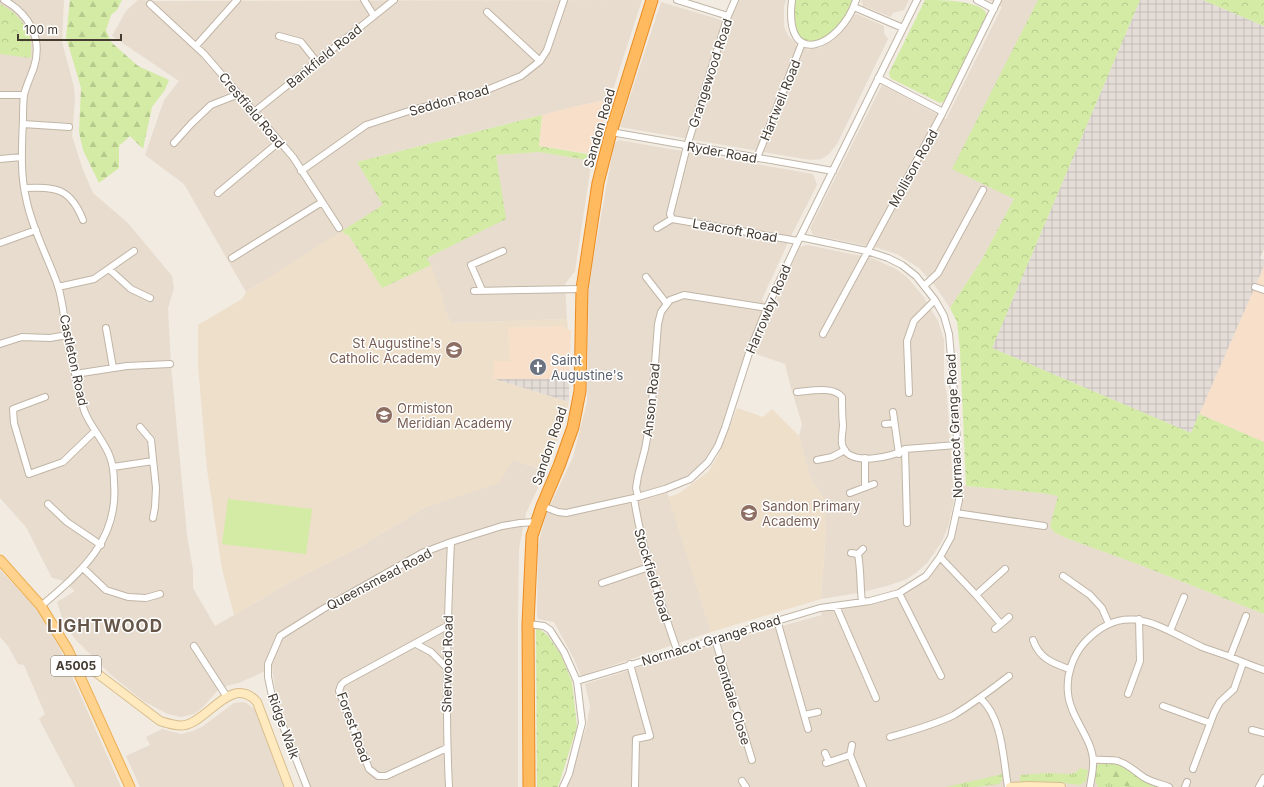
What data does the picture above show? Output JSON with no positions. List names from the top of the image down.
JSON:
{
  "streets": {
    "highway": ["Sandon Road"],
    "main road": ["A5005"],
    "street": [
      "Bankfield Road",
      "Grangewood Road",
      "Seddon Road",
      "Hartwell Road",
      "Crestfield Road",
      "Ryder Road",
      "Mollison Road",
      "Leacroft Road",
      "Harrowby Road",
      "Castleton Road",
      "Anson Road",
      "Normacot Grange Road",
      "Stockfield Road",
      "Queensmead Road",
      "Sherwood Road",
      "Dentdale Close",
      "Ridge Walk",
      "Forest Road"
    ]
  },
  "crossings": [
    ["Bankfield Road", "Crestfield Road"],
    ["Grangewood Road", "Ryder Road"],
    ["Seddon Road", "Crestfield Road"],
    ["Hartwell Road", "Ryder Road"],
    ["Sandon Road", "Ryder Road"],
    ["Sandon Road", "Harrowby Road"],
    ["Sandon Road", "Queensmead Road"],
    ["Ryder Road", "Harrowby Road"],
    ["Mollison Road", "Normacot Grange Road"],
    ["Leacroft Road", "Harrowby Road"],
    ["Leacroft Road", "Normacot Grange Road"],
    ["Harrowby Road", "Anson Road"],
    ["Harrowby Road", "Normacot Grange Road"],
    ["Harrowby Road", "Stockfield Road"],
    ["Castleton Road", "A5005"],
    ["Anson Road", "Stockfield Road"],
    ["Normacot Grange Road", "Stockfield Road"],
    ["Normacot Grange Road", "Dentdale Close"],
    ["Queensmead Road", "Sherwood Road"],
    ["Queensmead Road", "Ridge Walk"],
    ["Sherwood Road", "Forest Road"]
  ],
  "districts": ["LIGHTWOOD"],
  "places": {
    "school or university": ["St Augustine's Catholic Academy", "Ormiston Meridian Academy", "Sandon Primary Academy"],
    "church": ["Saint Augustine's"]
  },
  "scale_bar": "100 m"
}
